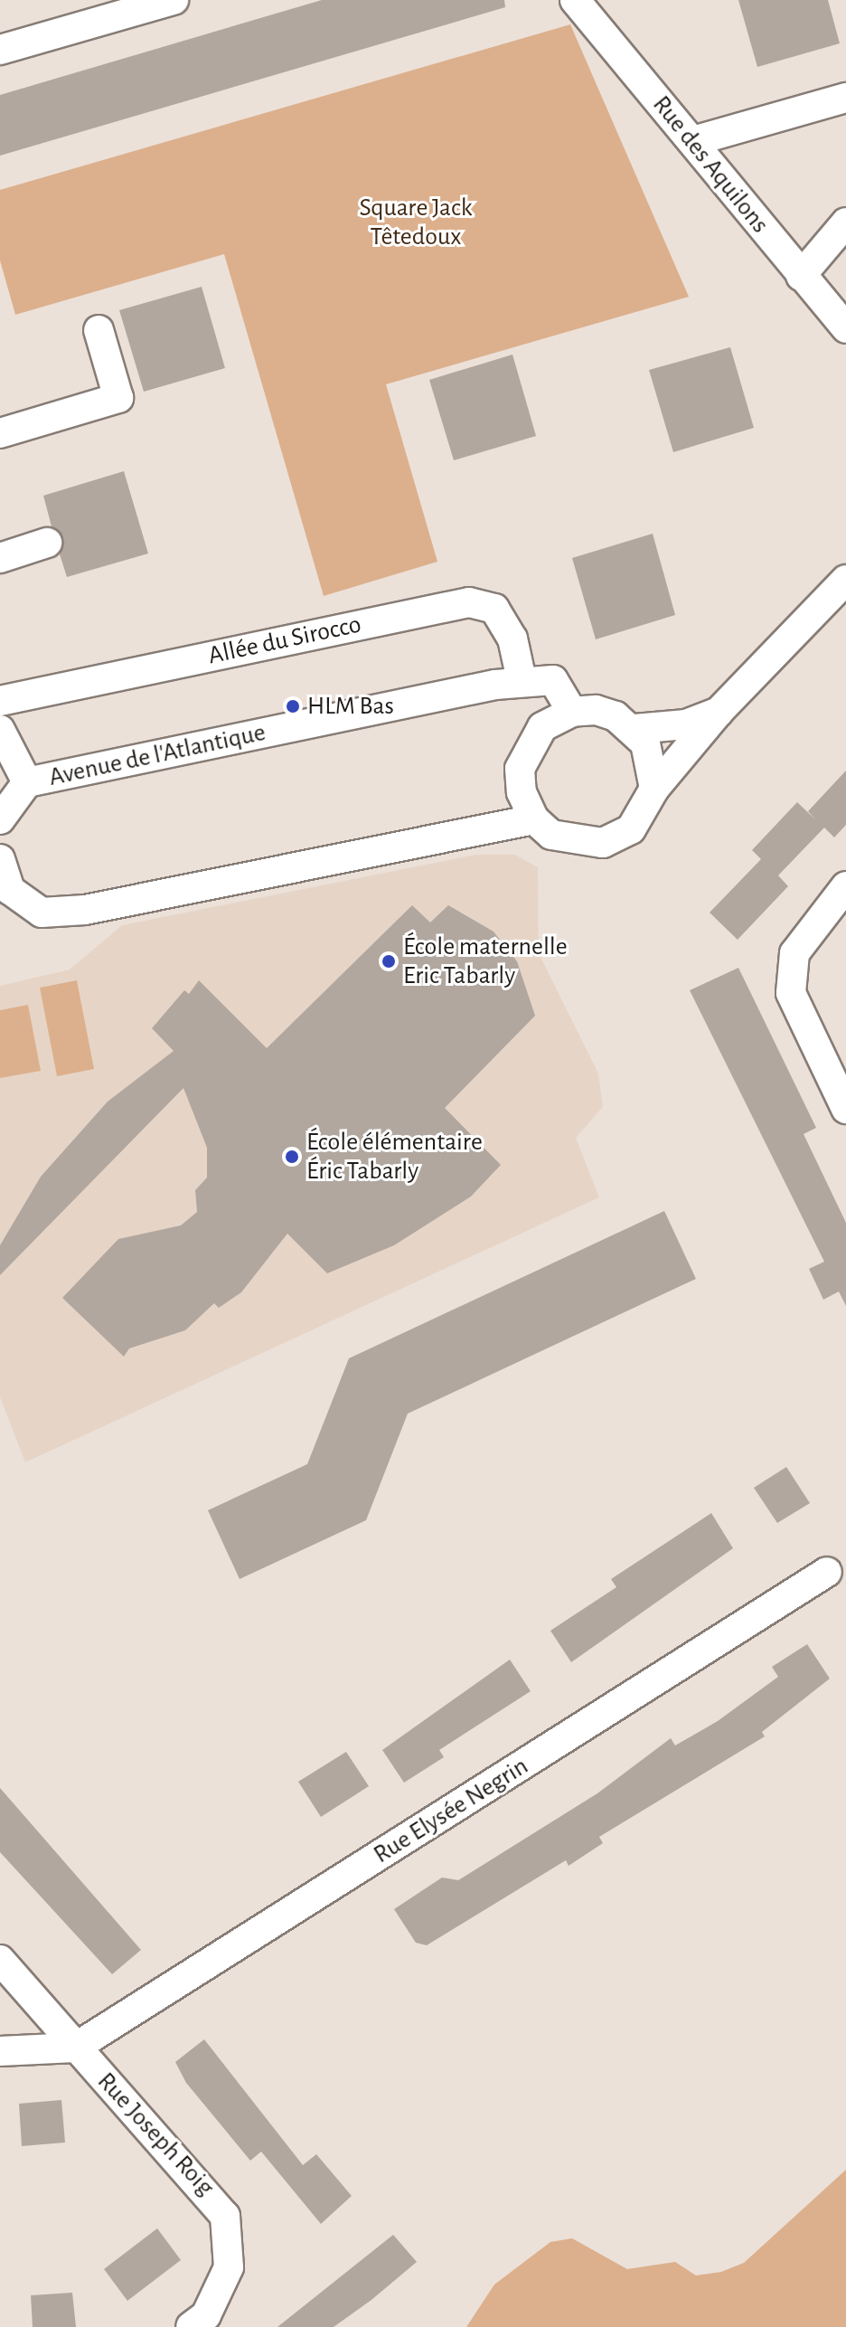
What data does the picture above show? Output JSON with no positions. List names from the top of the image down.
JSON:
{
  "streets": {
    "street": [
      "Rue des Aquilons",
      "Allée du Sirocco",
      "Avenue de l'Atlantique",
      "Rue Elysée Negrin",
      "Rue Joseph Roig"
    ]
  },
  "crossings": [
    ["Allée du Sirocco", "Avenue de l'Atlantique"],
    ["Rue Elysée Negrin", "Rue Joseph Roig"]
  ],
  "parks": ["Square Jack Têtedoux"],
  "places": ["HLM Bas", "École maternelle Eric Tabarly", "École élémentaire Éric Tabarly"]
}
